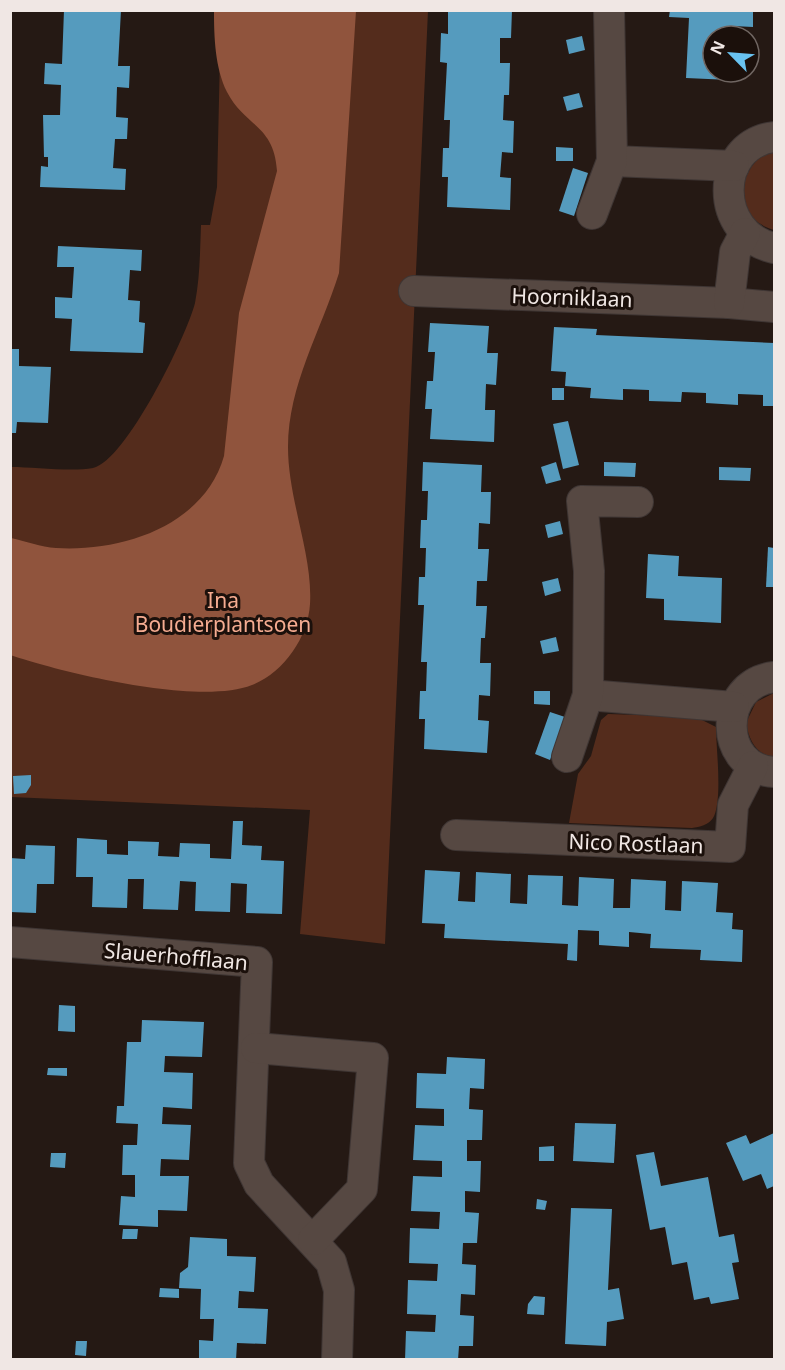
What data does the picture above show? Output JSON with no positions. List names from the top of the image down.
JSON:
{
  "streets": {
    "street": ["Hoorniklaan", "Nico Rostlaan", "Slauerhofflaan"]
  },
  "parks": ["Ina Boudierplantsoen"],
  "north": "top left"
}
